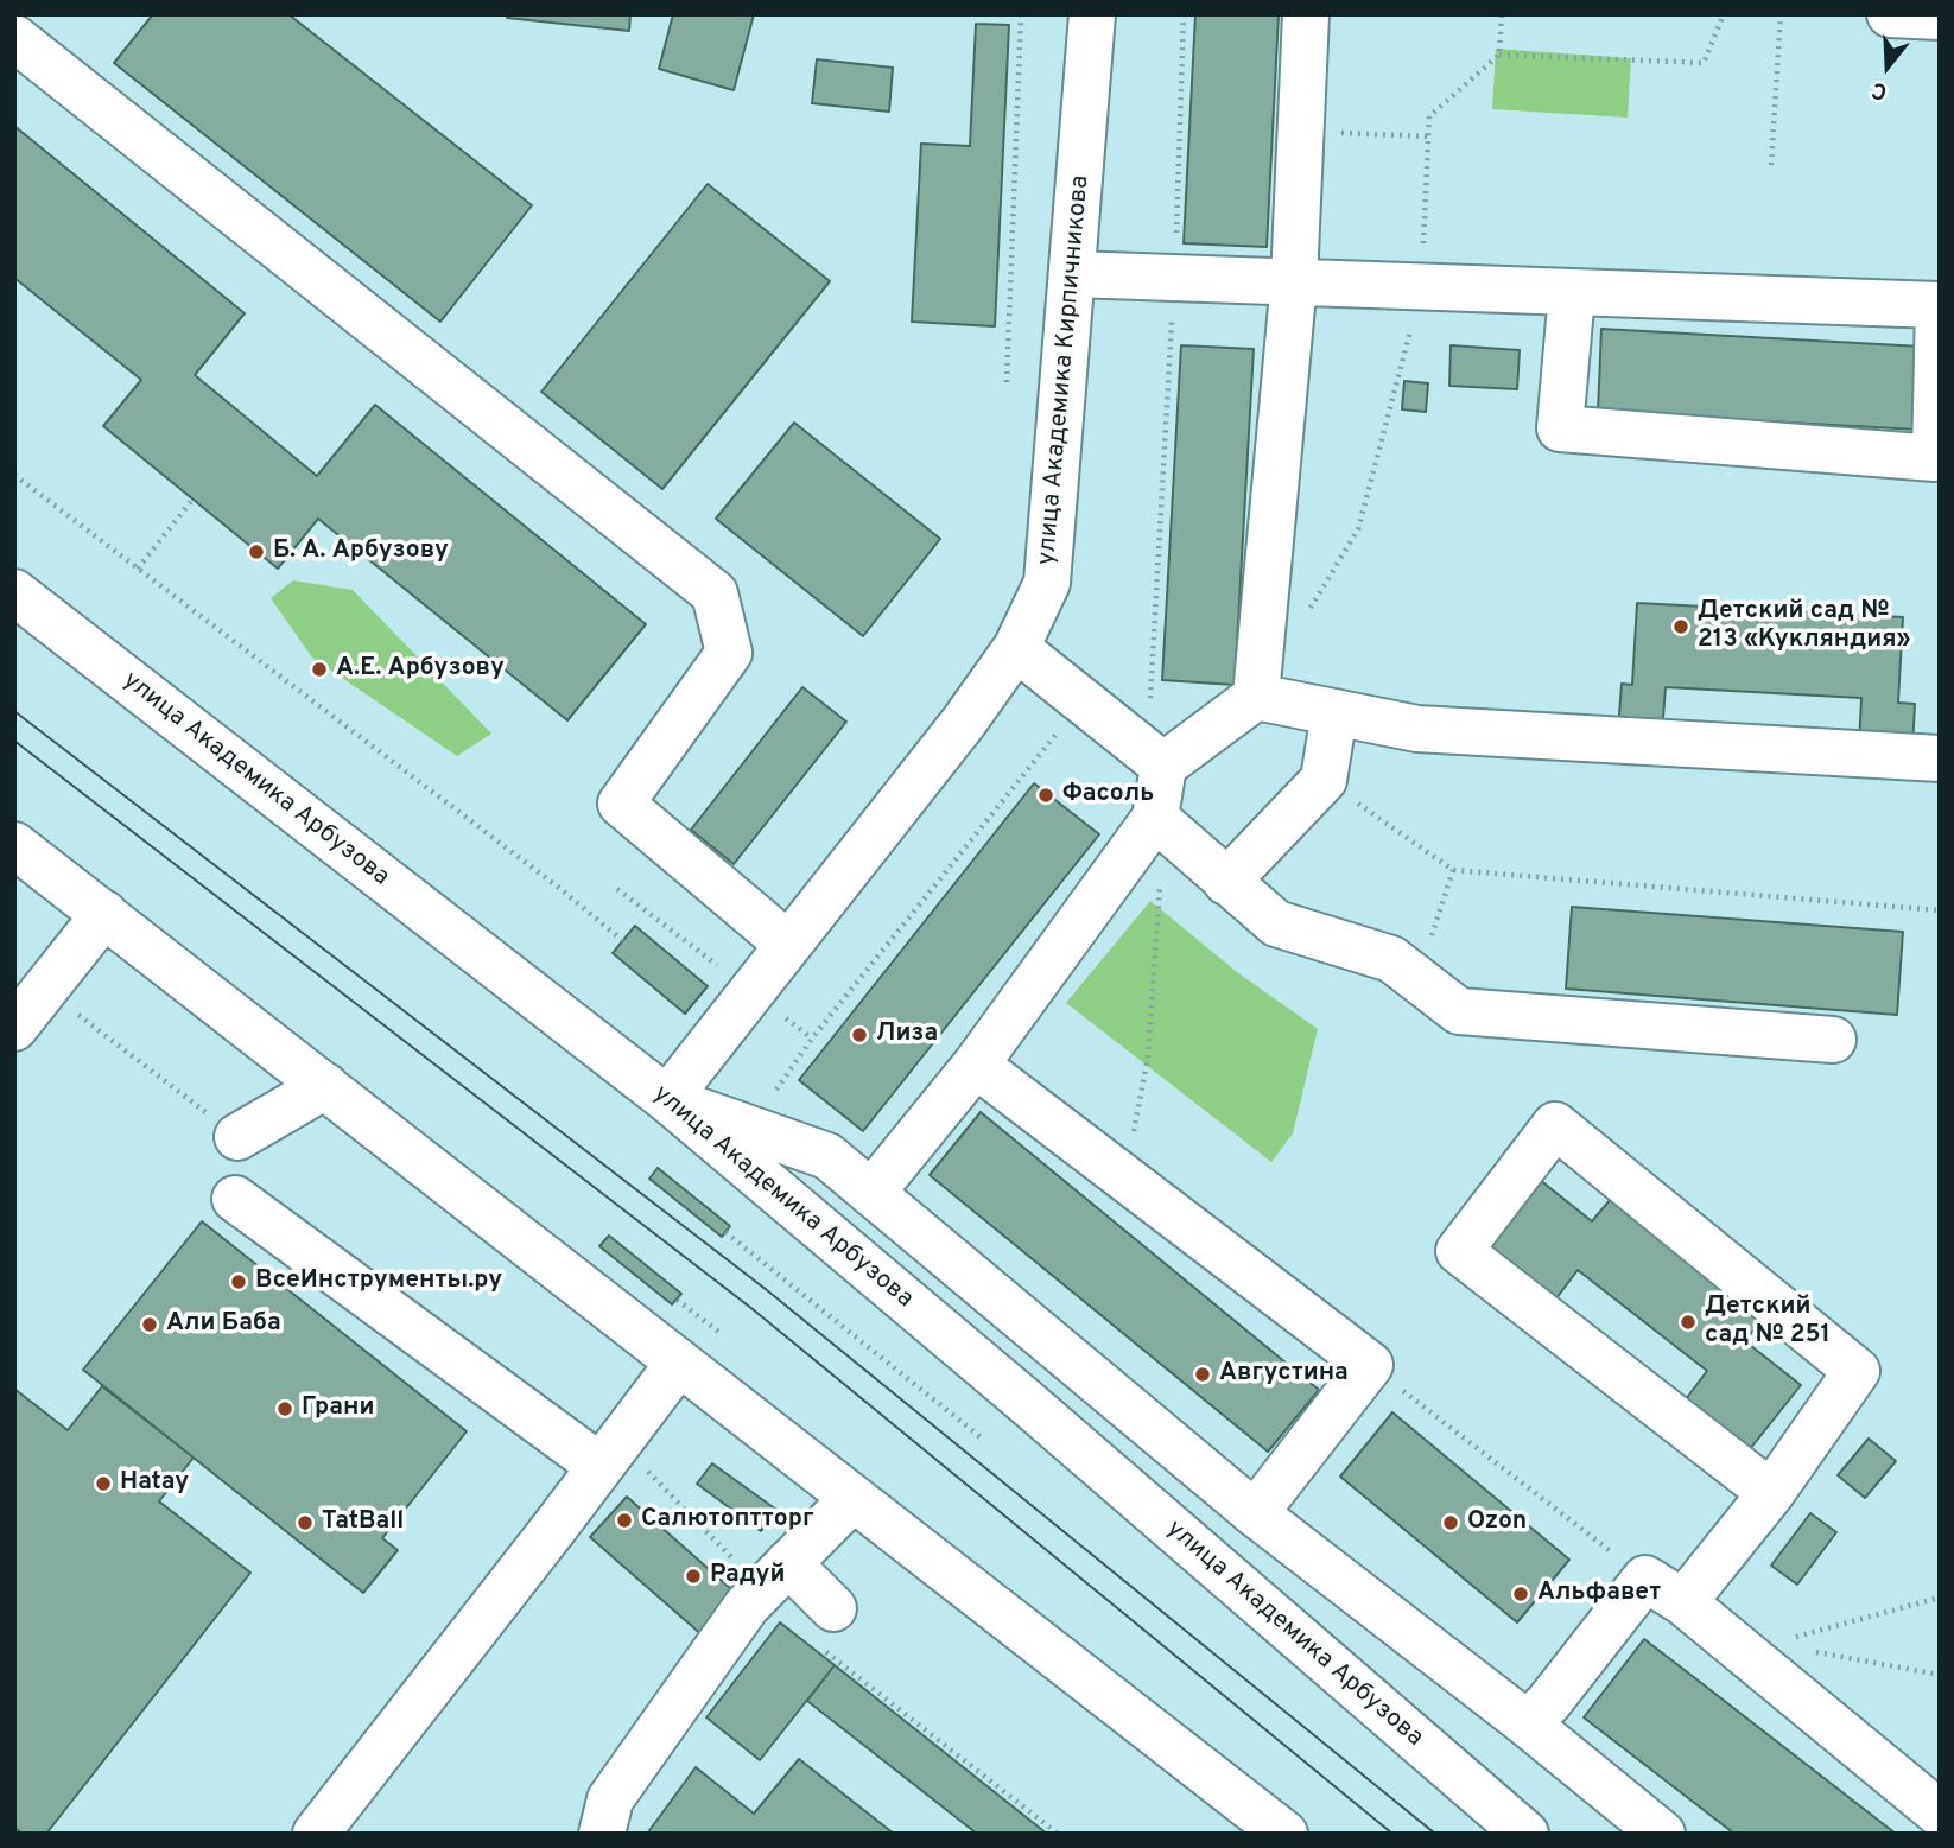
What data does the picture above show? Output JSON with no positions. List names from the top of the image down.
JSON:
{
  "streets": {
    "main road": ["улица Академика Кирпичникова", "улица Академика Арбузова"]
  },
  "crossings": [
    ["улица Академика Кирпичникова", "улица Академика Арбузова"]
  ],
  "places": [
    "Б. А. Арбузову",
    "Детский сад № 213 «Кукляндия»",
    "А.Е. Арбузову",
    "Фасоль",
    "Лиза",
    "ВсеИнструменты.ру",
    "Детский сад № 251",
    "Али Баба",
    "Августина",
    "Грани",
    "Hatay",
    "Салютоптторг",
    "TatBall",
    "Ozon",
    "Радуй",
    "Альфавет"
  ],
  "north": "bottom"
}
